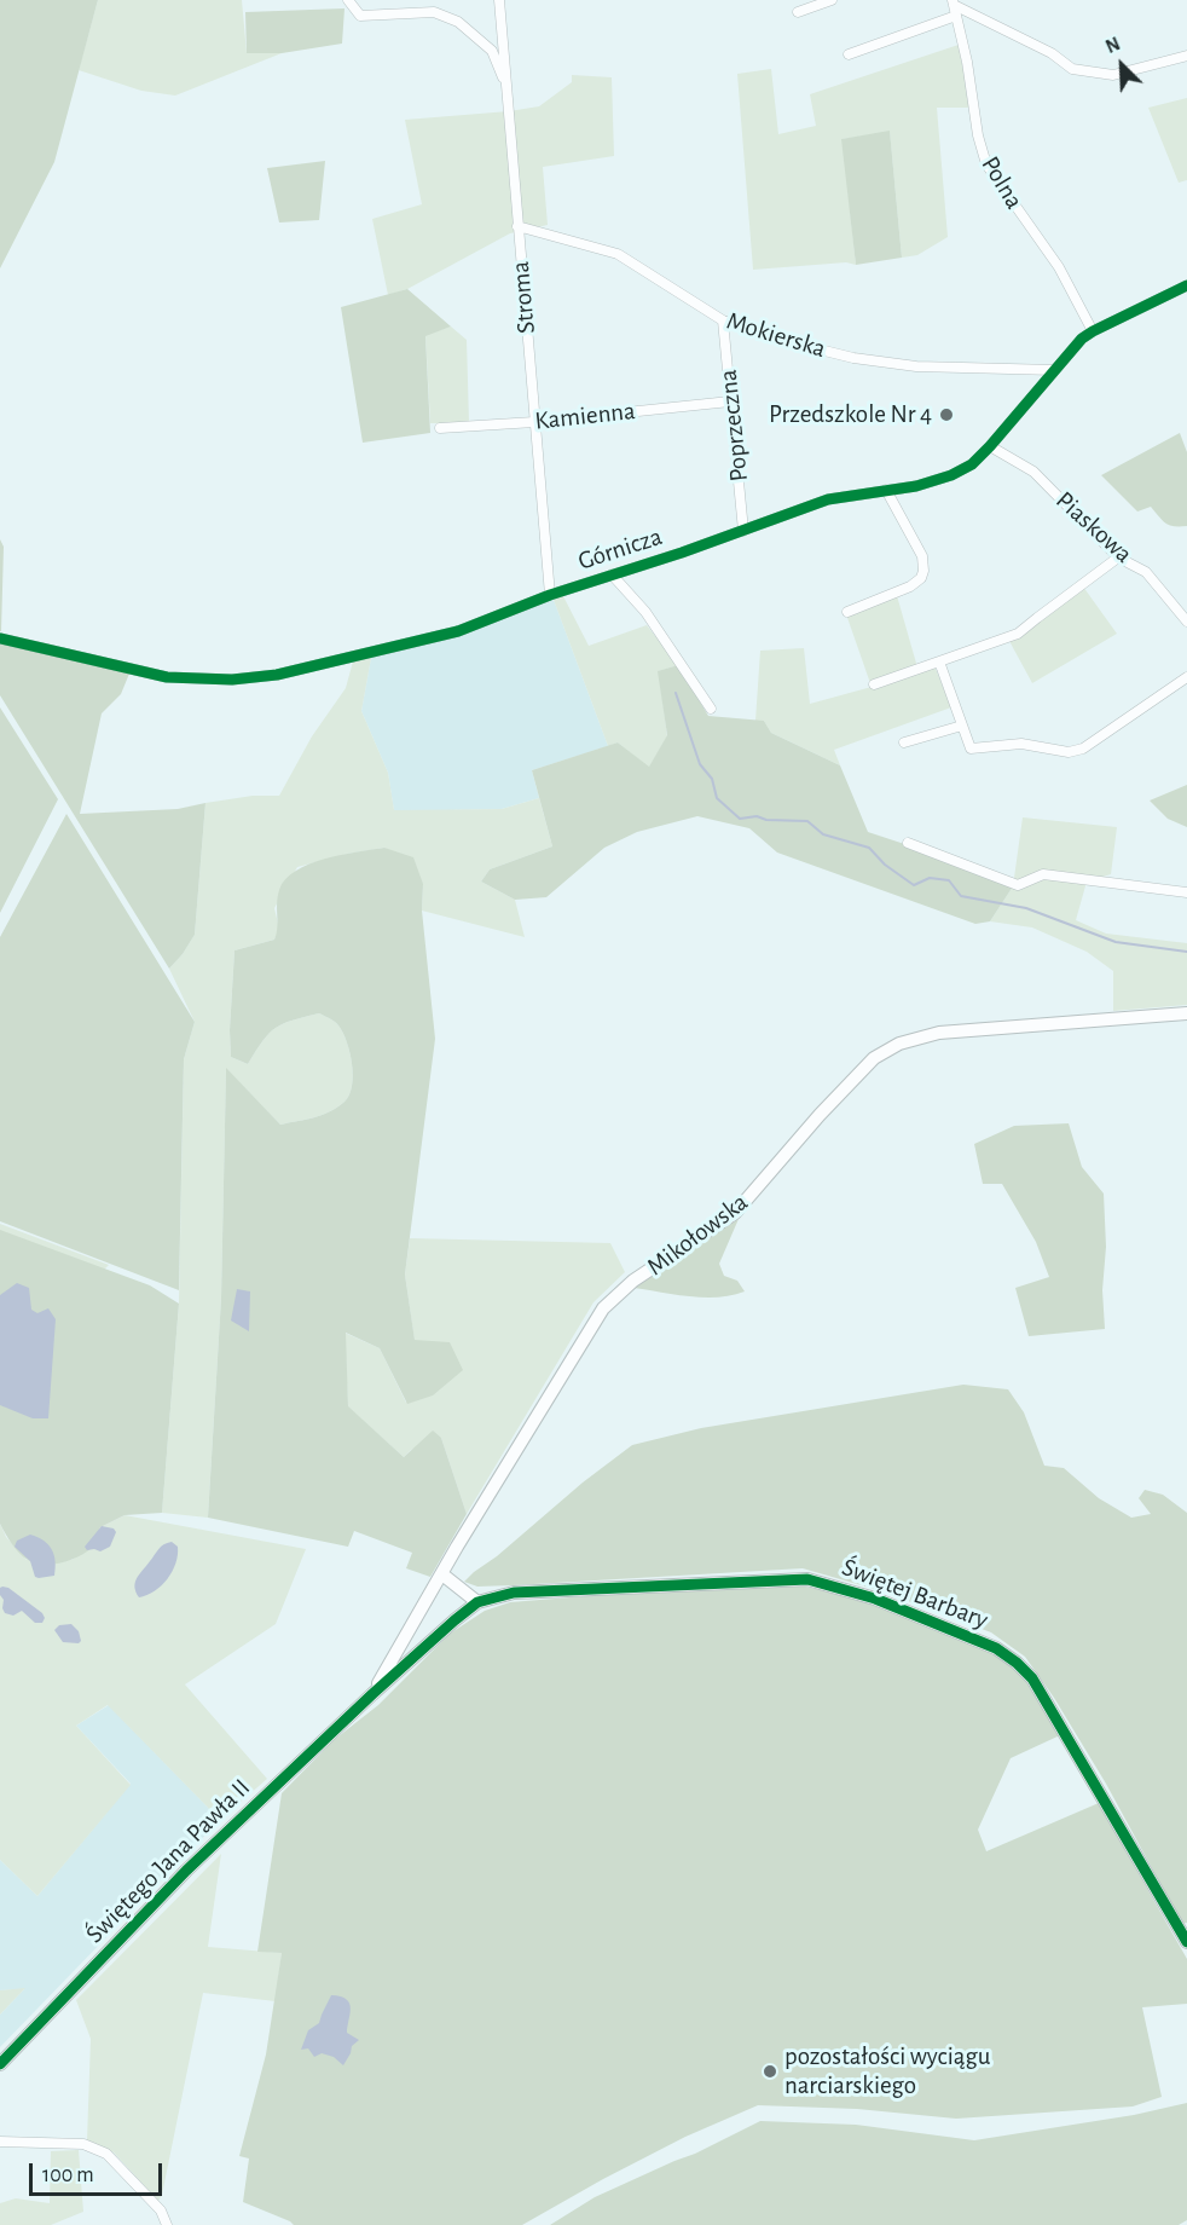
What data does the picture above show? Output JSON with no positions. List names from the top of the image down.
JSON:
{
  "streets": {
    "street": [
      "Polna",
      "Stroma",
      "Mokierska",
      "Kamienna",
      "Poprzeczna",
      "Piaskowa",
      "Górnicza",
      "Mikołowska",
      "Świętej Barbary",
      "Świętego Jana Pawła II"
    ]
  },
  "crossings": [
    ["Polna", "Górnicza"],
    ["Stroma", "Mokierska"],
    ["Stroma", "Kamienna"],
    ["Stroma", "Górnicza"],
    ["Mokierska", "Poprzeczna"],
    ["Mokierska", "Górnicza"],
    ["Kamienna", "Poprzeczna"],
    ["Poprzeczna", "Górnicza"],
    ["Piaskowa", "Górnicza"],
    ["Mikołowska", "Świętej Barbary"],
    ["Mikołowska", "Świętego Jana Pawła II"],
    ["Świętej Barbary", "Świętego Jana Pawła II"]
  ],
  "places": ["Przedszkole Nr 4", "pozostałości wyciągu narciarskiego"],
  "scale_bar": "100 m",
  "north": "top left"
}
